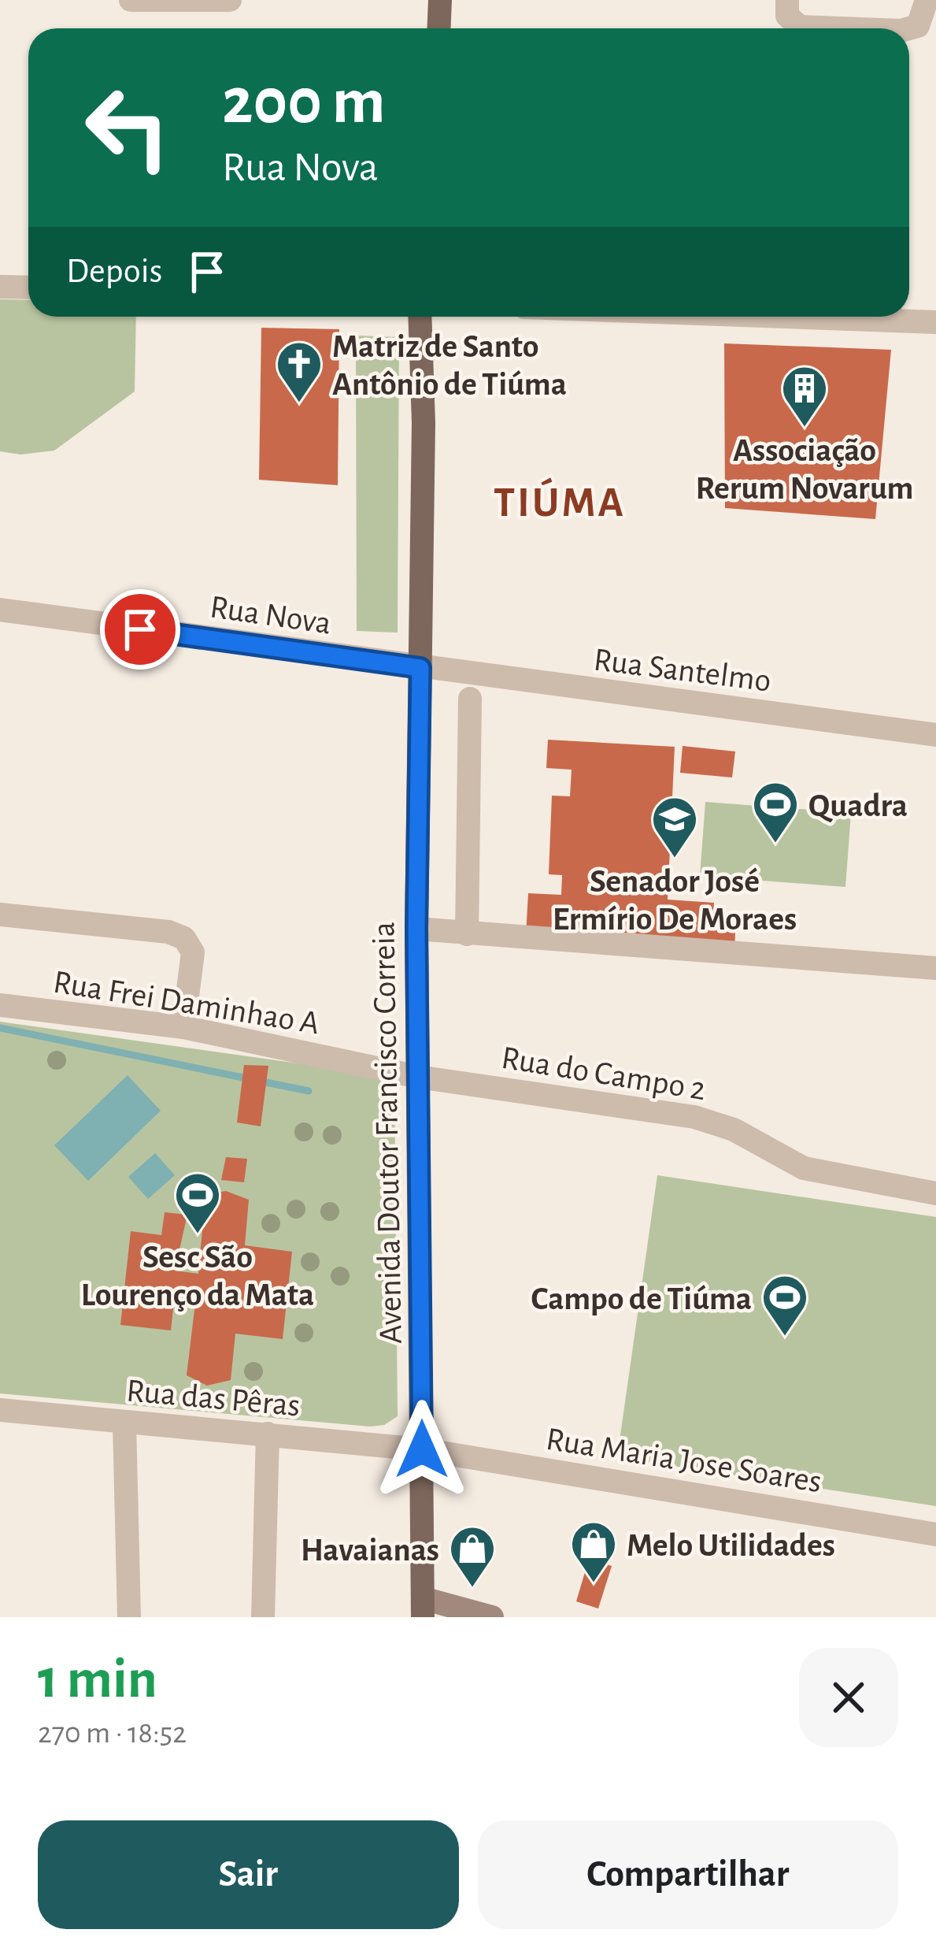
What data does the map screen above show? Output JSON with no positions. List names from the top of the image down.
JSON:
{
  "streets": {
    "main road": ["Avenida Doutor Francisco Correia"],
    "street": [
      "Rua Nova",
      "Rua Santelmo",
      "Rua Frei Daminhao A",
      "Rua do Campo 2",
      "Rua das Pêras",
      "Rua Maria Jose Soares"
    ]
  },
  "crossings": [
    ["Rua Nova", "Rua Santelmo"],
    ["Rua Nova", "Avenida Doutor Francisco Correia"],
    ["Rua Santelmo", "Avenida Doutor Francisco Correia"],
    ["Rua Frei Daminhao A", "Rua do Campo 2"],
    ["Rua Frei Daminhao A", "Avenida Doutor Francisco Correia"],
    ["Rua do Campo 2", "Avenida Doutor Francisco Correia"],
    ["Avenida Doutor Francisco Correia", "Rua das Pêras"],
    ["Avenida Doutor Francisco Correia", "Rua Maria Jose Soares"],
    ["Rua das Pêras", "Rua Maria Jose Soares"]
  ],
  "districts": ["TIÚMA"],
  "places": {
    "church": ["Matriz de Santo Antônio de Tiúma"],
    "building": ["Associação Rerum Novarum"],
    "sports": ["Quadra", "Sesc São Lourenço da Mata", "Campo de Tiúma"],
    "school or university": ["Senador José Ermírio De Moraes"],
    "shop": ["Melo Utilidades", "Havaianas"]
  },
  "page": {
    "turn": ["200 m", "Rua Nova"],
    "then": "Depois",
    "heading": ["1 min", "270 m · 18:52"],
    "buttons": ["Sair", "Compartilhar"]
  }
}
